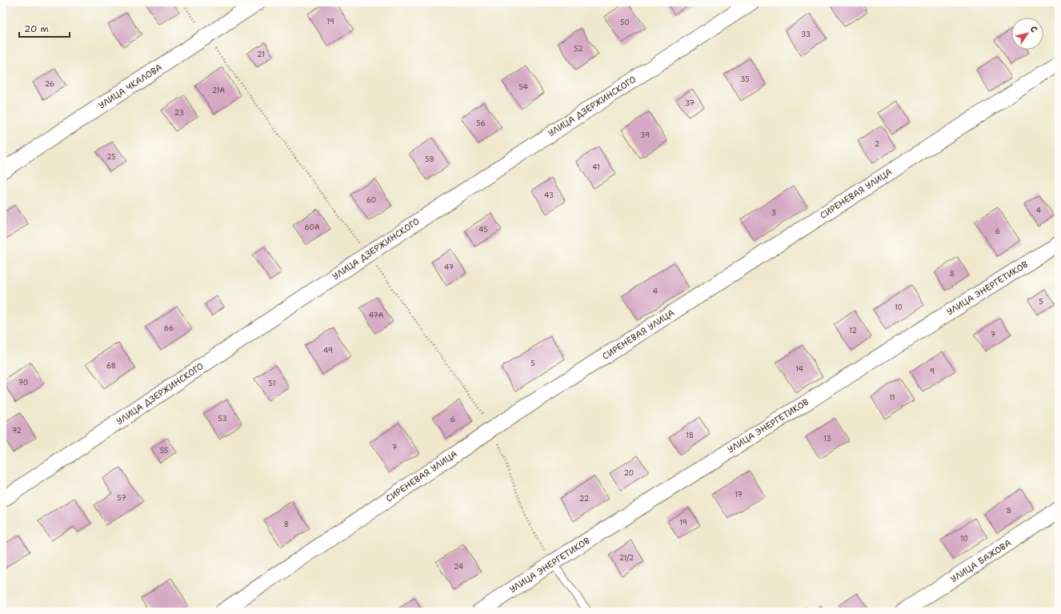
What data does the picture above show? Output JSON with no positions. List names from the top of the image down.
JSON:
{
  "streets": {
    "street": [
      "УЛИЦА ЧКАЛОВА",
      "УЛИЦА ДЗЕРЖИНСКОГО",
      "СИРЕНЕВАЯ УЛИЦА",
      "УЛИЦА ЭНЕРГЕТИКОВ",
      "УЛИЦА БАЖОВА"
    ]
  },
  "house_numbers": [
    "19",
    "50",
    "33",
    "52",
    "21",
    "35",
    "26",
    "54",
    "21А",
    "37",
    "23",
    "56",
    "39",
    "2",
    "25",
    "58",
    "41",
    "43",
    "60",
    "4",
    "3",
    "60А",
    "45",
    "6",
    "47",
    "8",
    "4",
    "5",
    "10",
    "47А",
    "66",
    "12",
    "7",
    "49",
    "5",
    "68",
    "14",
    "9",
    "70",
    "51",
    "11",
    "53",
    "6",
    "72",
    "18",
    "13",
    "7",
    "55",
    "20",
    "17",
    "57",
    "22",
    "8",
    "19",
    "8",
    "10",
    "21/2",
    "24"
  ],
  "scale_bar": "20 m",
  "north": "top right"
}
